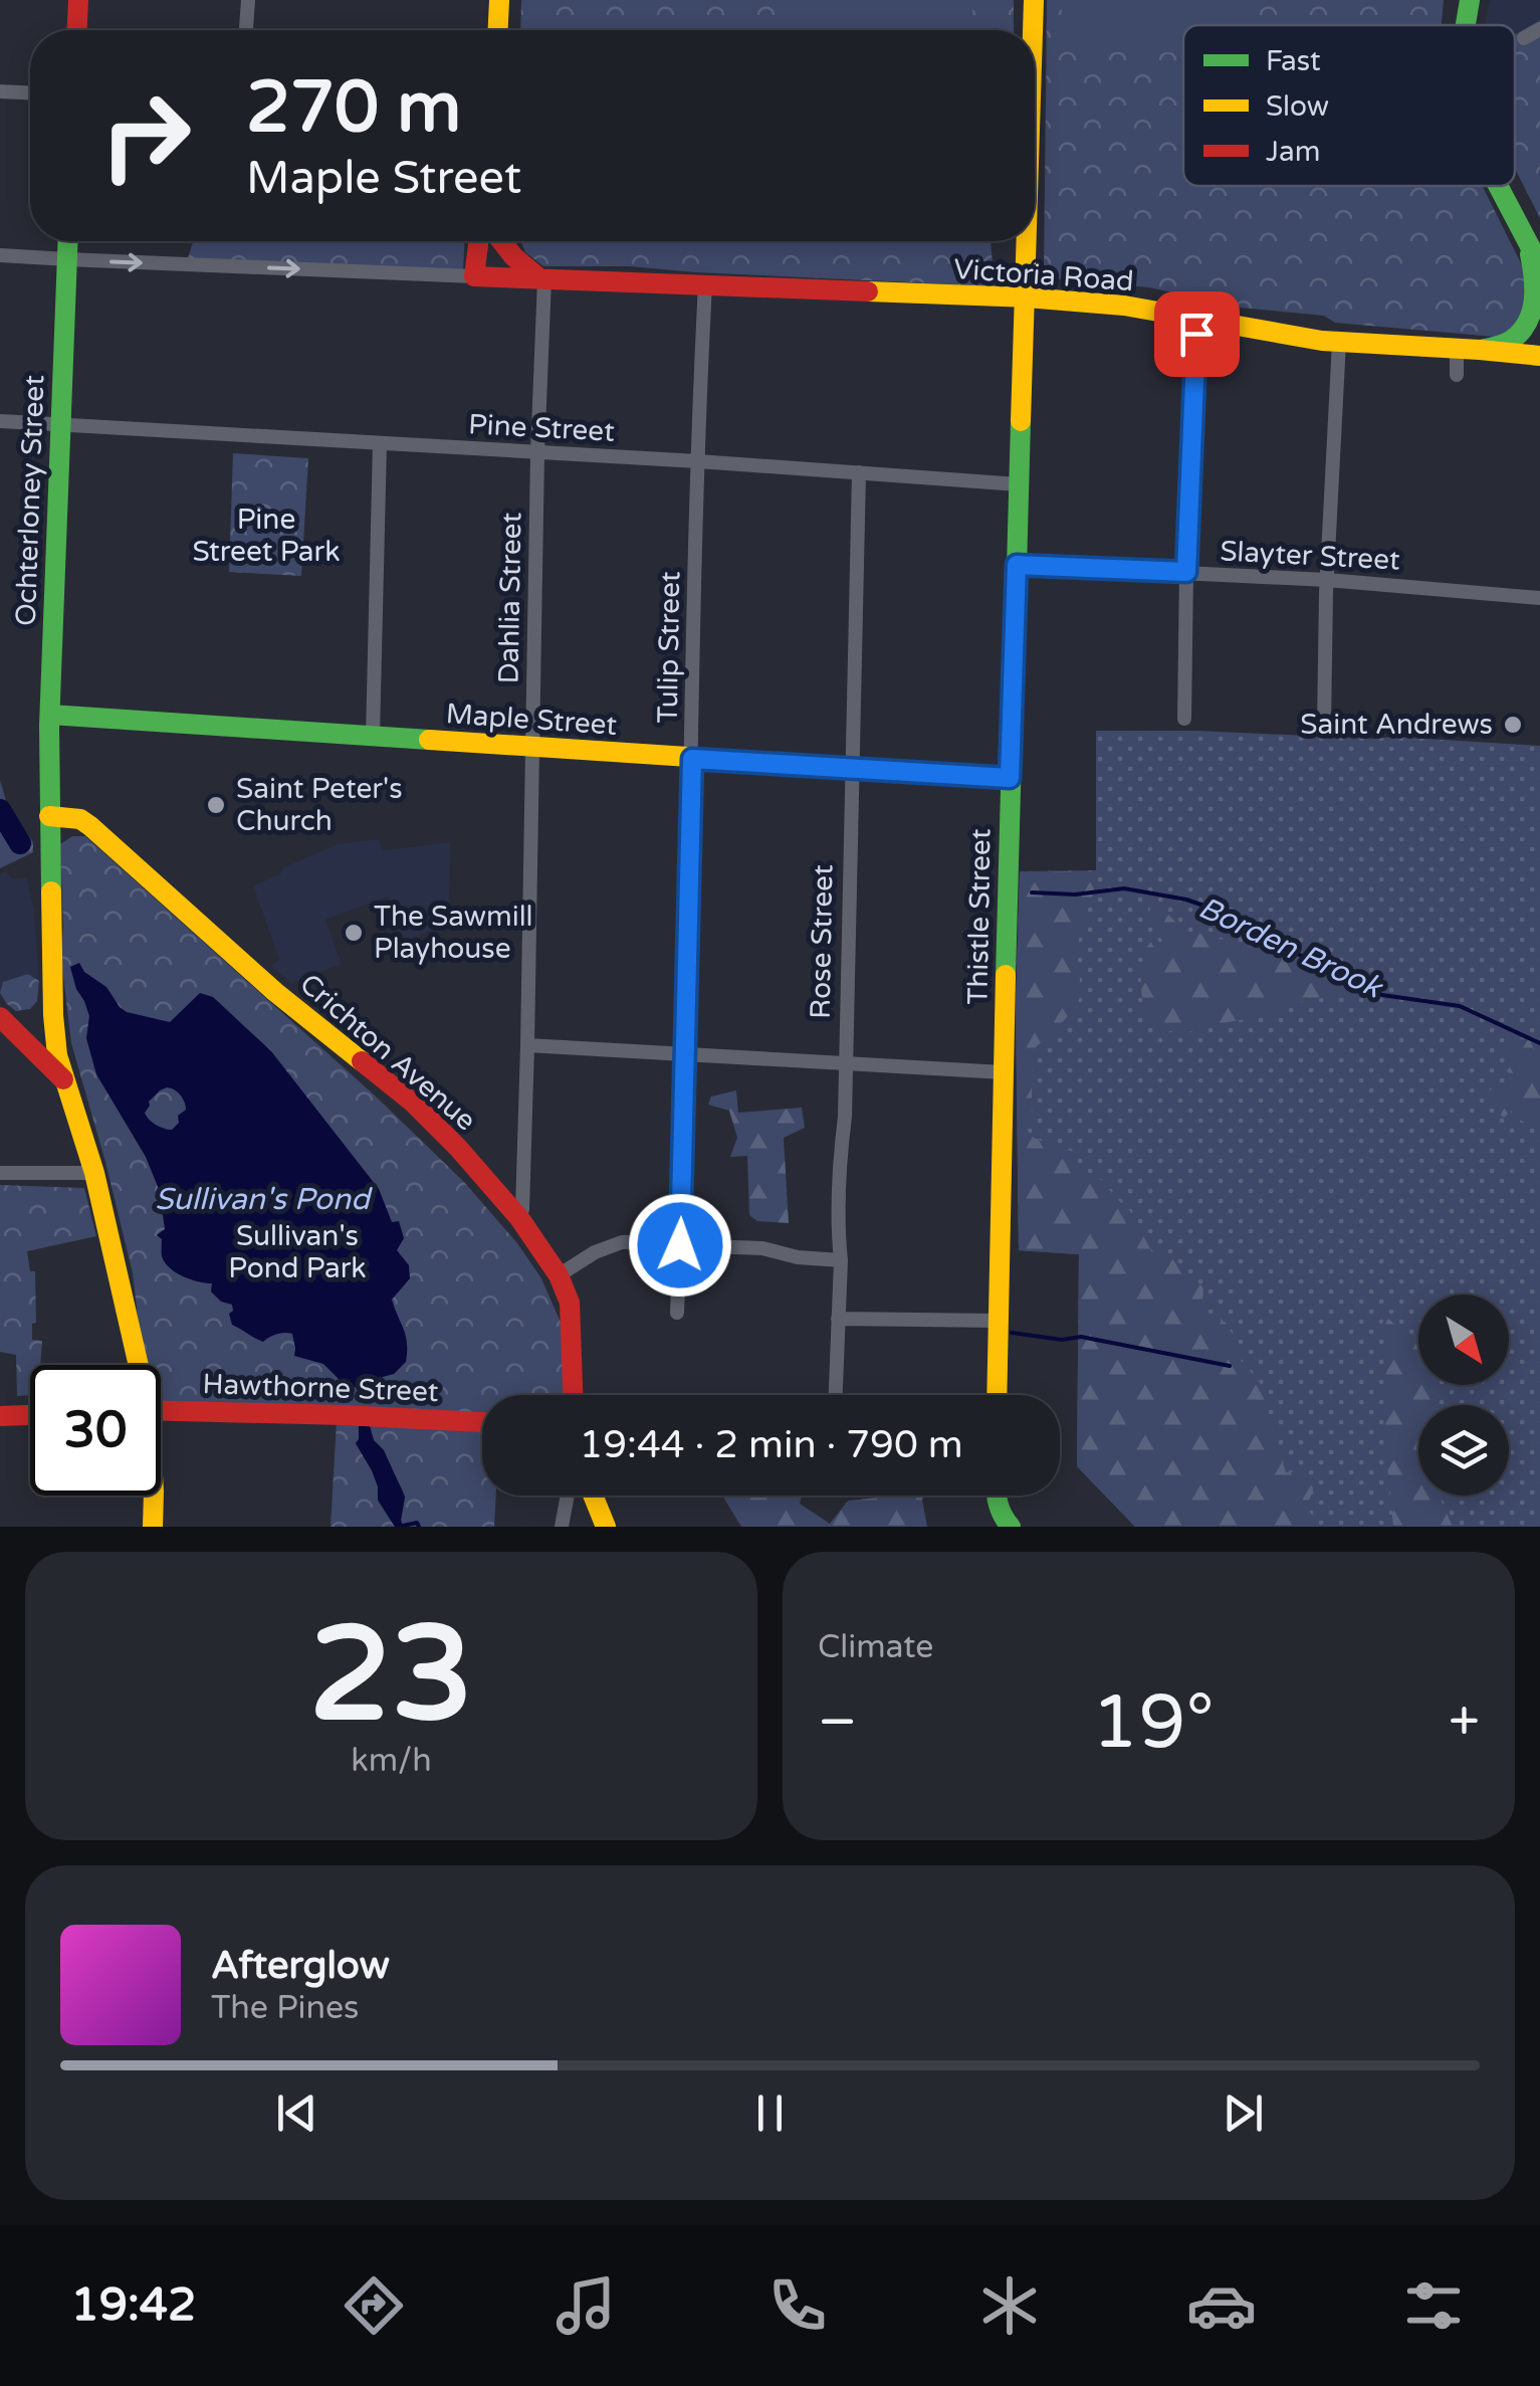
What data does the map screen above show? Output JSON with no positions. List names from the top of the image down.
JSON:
{
  "streets": {
    "main road": [
      "Victoria Road",
      "Ochterloney Street",
      "Maple Street",
      "Thistle Street",
      "Crichton Avenue",
      "Hawthorne Street"
    ],
    "street": [
      "Pine Street",
      "Slayter Street",
      "Dahlia Street",
      "Tulip Street",
      "Rose Street"
    ]
  },
  "crossings": [
    ["Victoria Road", "Ochterloney Street"],
    ["Victoria Road", "Dahlia Street"],
    ["Victoria Road", "Tulip Street"],
    ["Victoria Road", "Thistle Street"],
    ["Pine Street", "Ochterloney Street"],
    ["Pine Street", "Dahlia Street"],
    ["Pine Street", "Tulip Street"],
    ["Pine Street", "Thistle Street"],
    ["Pine Street", "Rose Street"],
    ["Ochterloney Street", "Maple Street"],
    ["Ochterloney Street", "Crichton Avenue"],
    ["Slayter Street", "Thistle Street"],
    ["Dahlia Street", "Maple Street"],
    ["Dahlia Street", "Crichton Avenue"],
    ["Tulip Street", "Maple Street"],
    ["Maple Street", "Thistle Street"],
    ["Maple Street", "Rose Street"]
  ],
  "water": ["Borden Brook", "Sullivan's Pond"],
  "parks": ["Pine Street Park", "Sullivan's Pond Park"],
  "places": ["Saint Andrews", "Saint Peter's Church", "The Sawmill Playhouse"],
  "legend": ["Fast", "Slow", "Jam"],
  "north": "bottom right",
  "page": {
    "turn": ["270 m", "Maple Street"],
    "limit": "30",
    "trip": "19:44 · 2 min · 790 m",
    "tile": [
      ["23", "km/h"],
      "Climate"
    ],
    "heat": ["−", "19°", "+"],
    "song": ["Afterglow", "The Pines"],
    "tabs": "19:42"
  }
}
